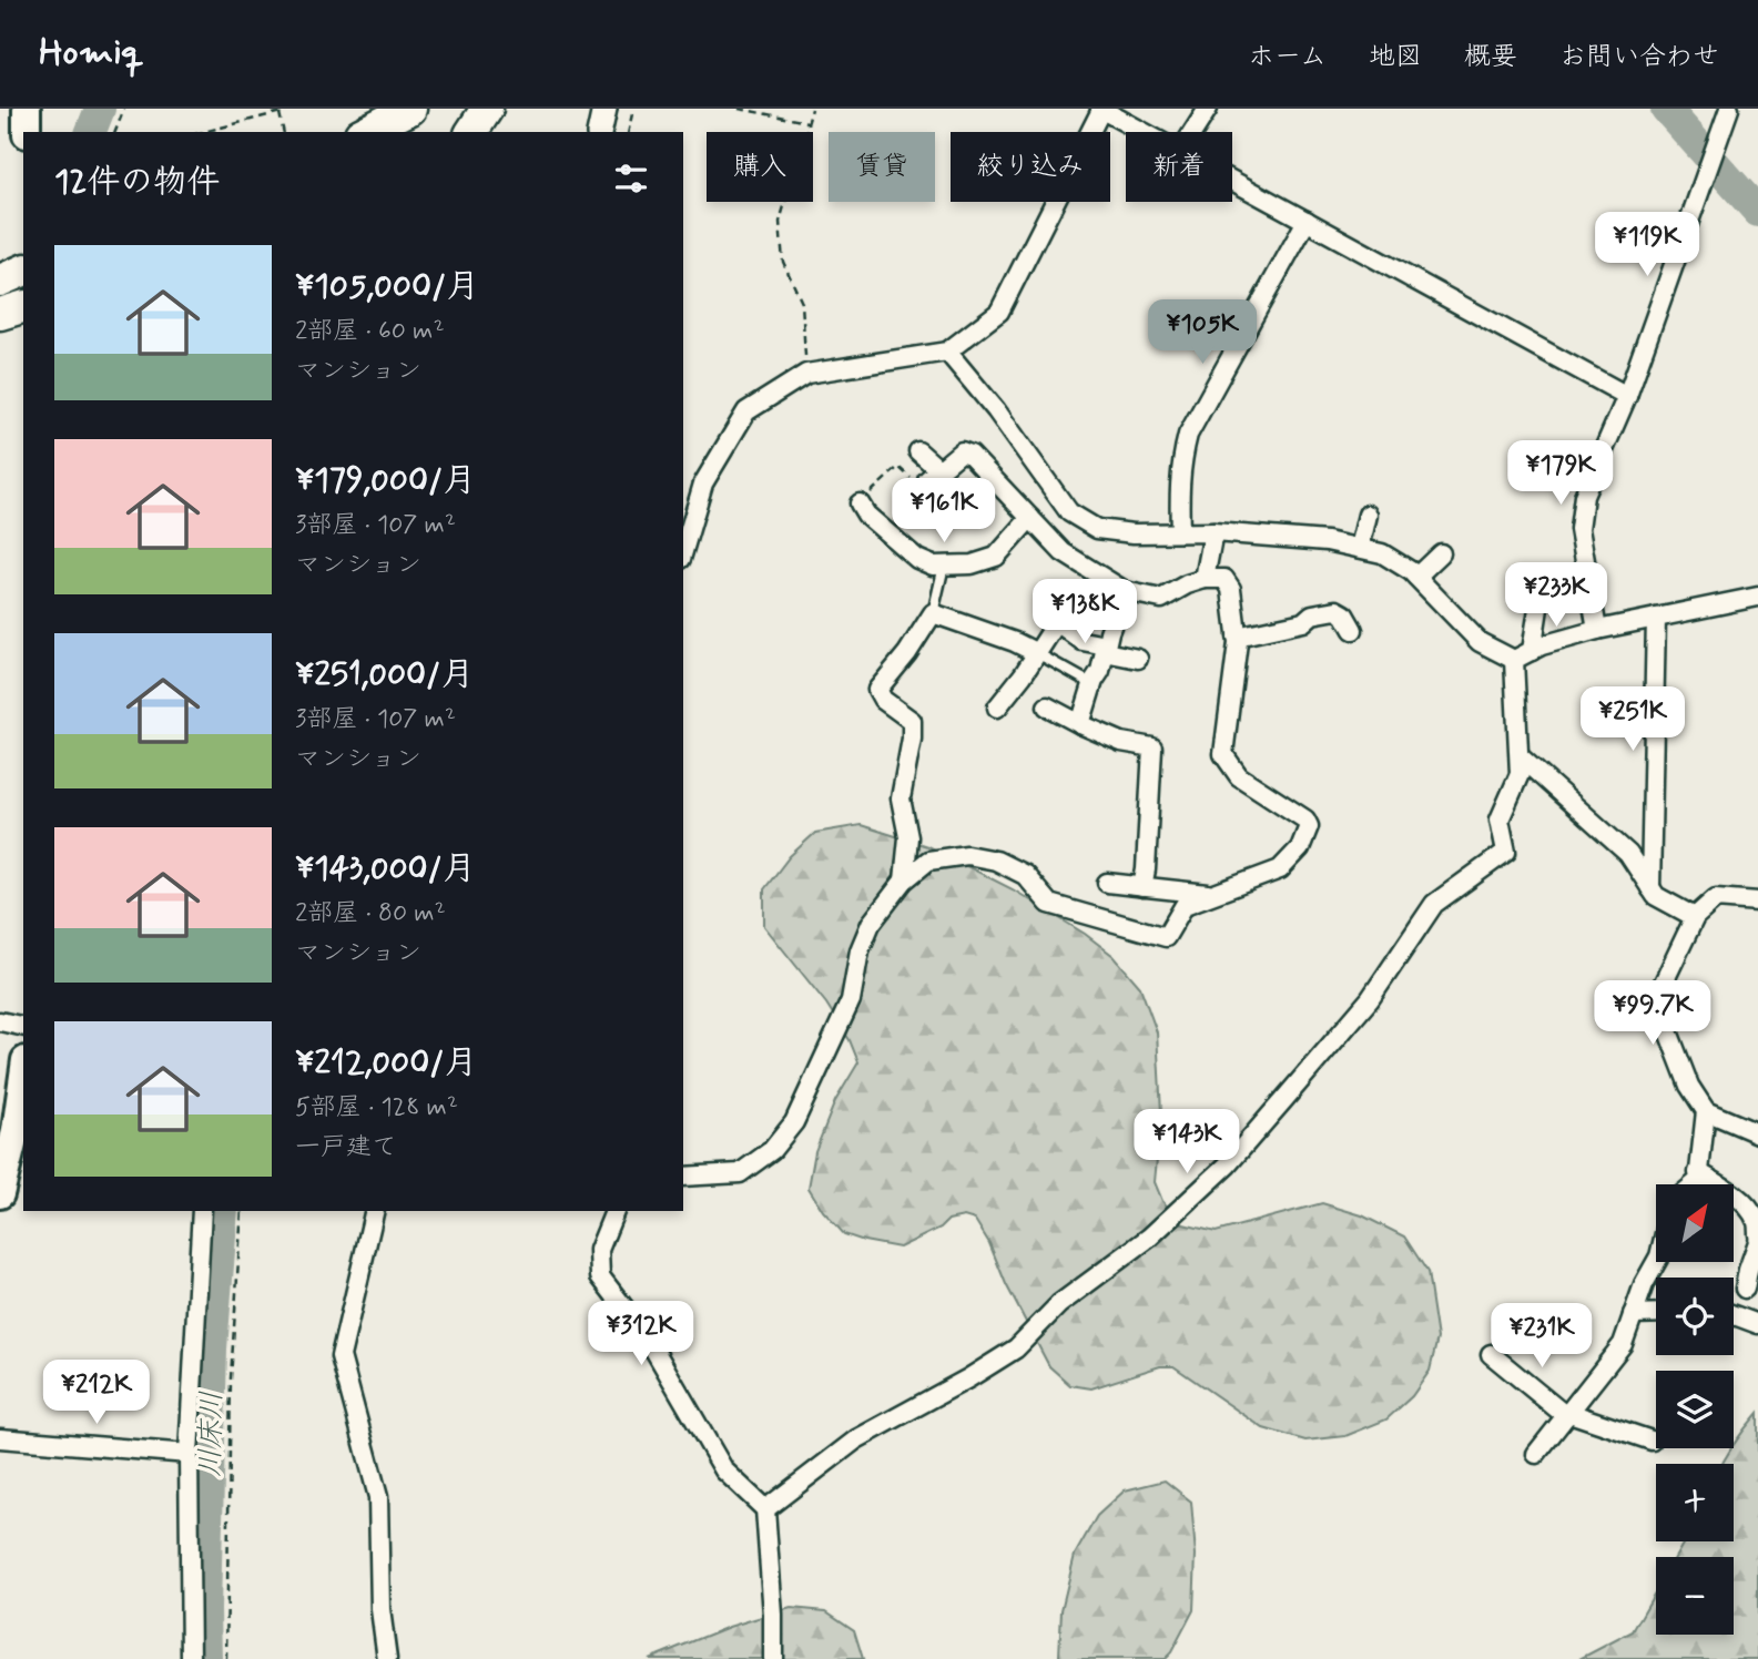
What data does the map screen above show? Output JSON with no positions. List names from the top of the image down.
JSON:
{
  "water": ["川床川"],
  "north": "top right",
  "page": {
    "header": "Homiq",
    "nav": [
      "ホーム",
      "地図",
      "概要",
      "お問い合わせ"
    ],
    "chip": [
      "購入",
      "賃貸",
      "絞り込み",
      "新着"
    ],
    "heading": "12件の物件",
    "price": [
      "¥119K",
      "¥105K",
      "¥179K",
      "¥161K",
      "¥233K",
      "¥138K",
      "¥251K",
      "¥99.7K",
      "¥143K",
      "¥312K",
      "¥231K",
      "¥212K"
    ],
    "list": [
      {
        "name": "¥105,000/月",
        "note": "2部屋 · 60 m² · マンション"
      },
      {
        "name": "¥179,000/月",
        "note": "3部屋 · 107 m² · マンション"
      },
      {
        "name": "¥251,000/月",
        "note": "3部屋 · 107 m² · マンション"
      },
      {
        "name": "¥143,000/月",
        "note": "2部屋 · 80 m² · マンション"
      },
      {
        "name": "¥212,000/月",
        "note": "5部屋 · 128 m² · 一戸建て"
      }
    ],
    "map_buttons": ["+", "−"]
  }
}
